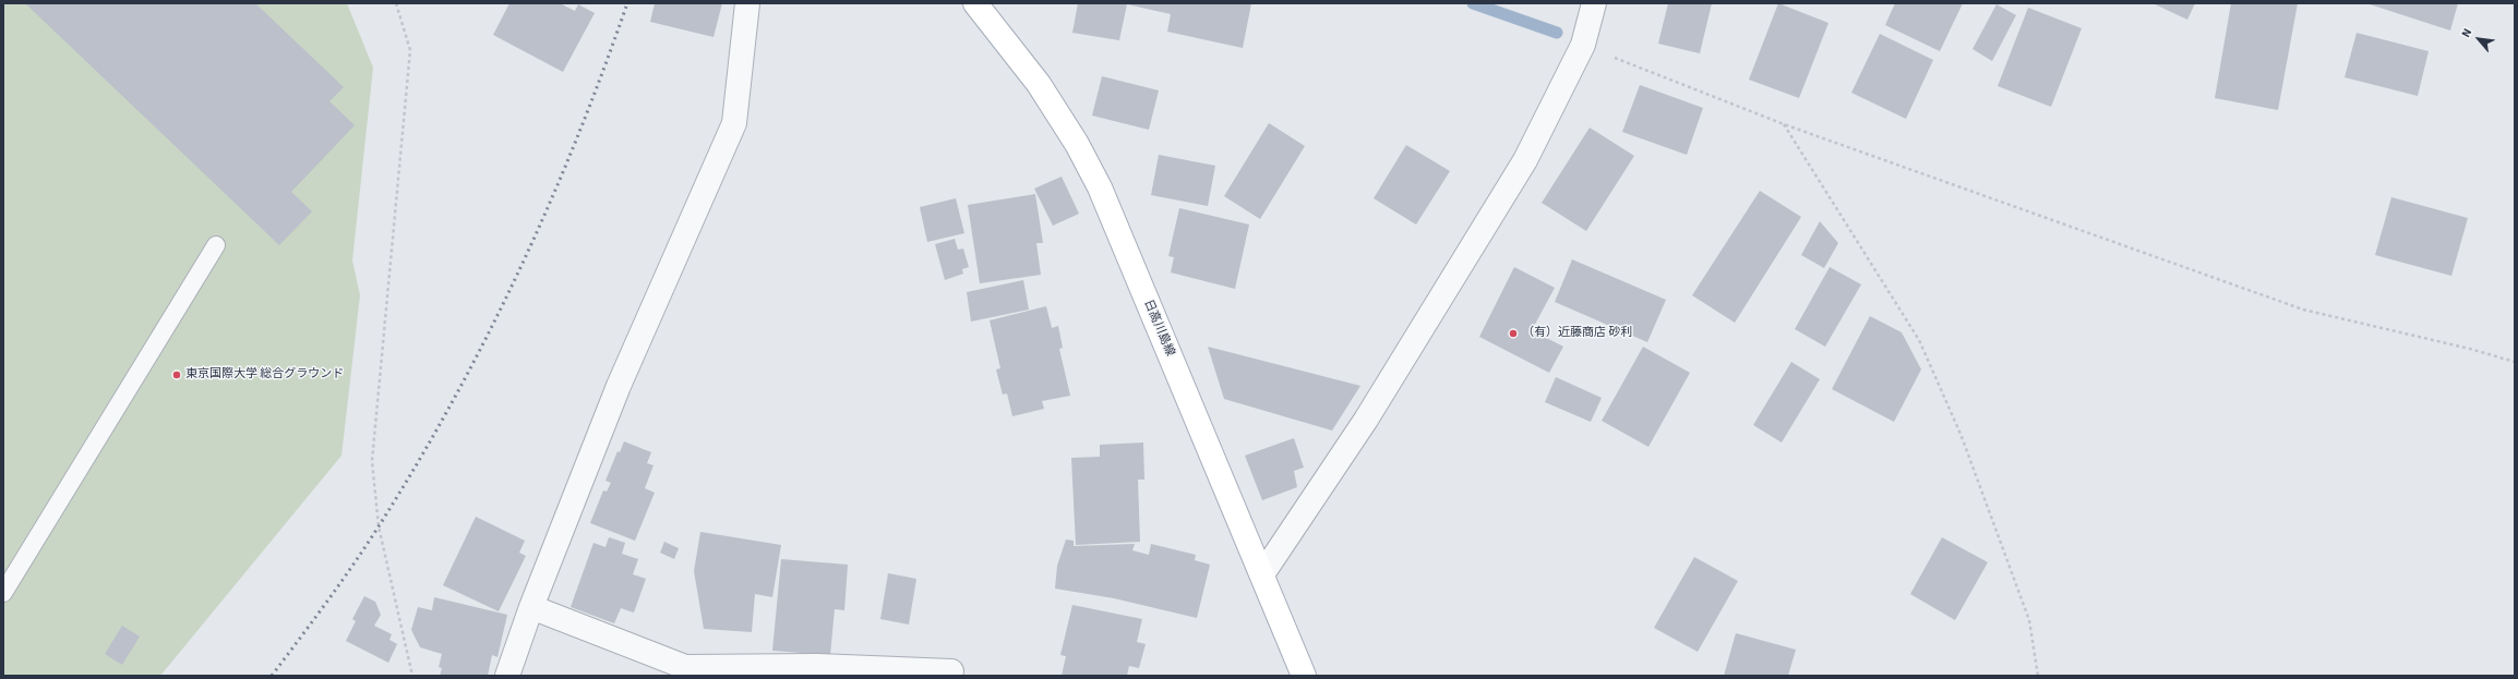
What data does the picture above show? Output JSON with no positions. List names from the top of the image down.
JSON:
{
  "streets": {
    "main road": ["日高川島線"]
  },
  "places": ["（有）近藤商店 砂利", "東京国際大学 総合グラウンド"],
  "north": "top left"
}
